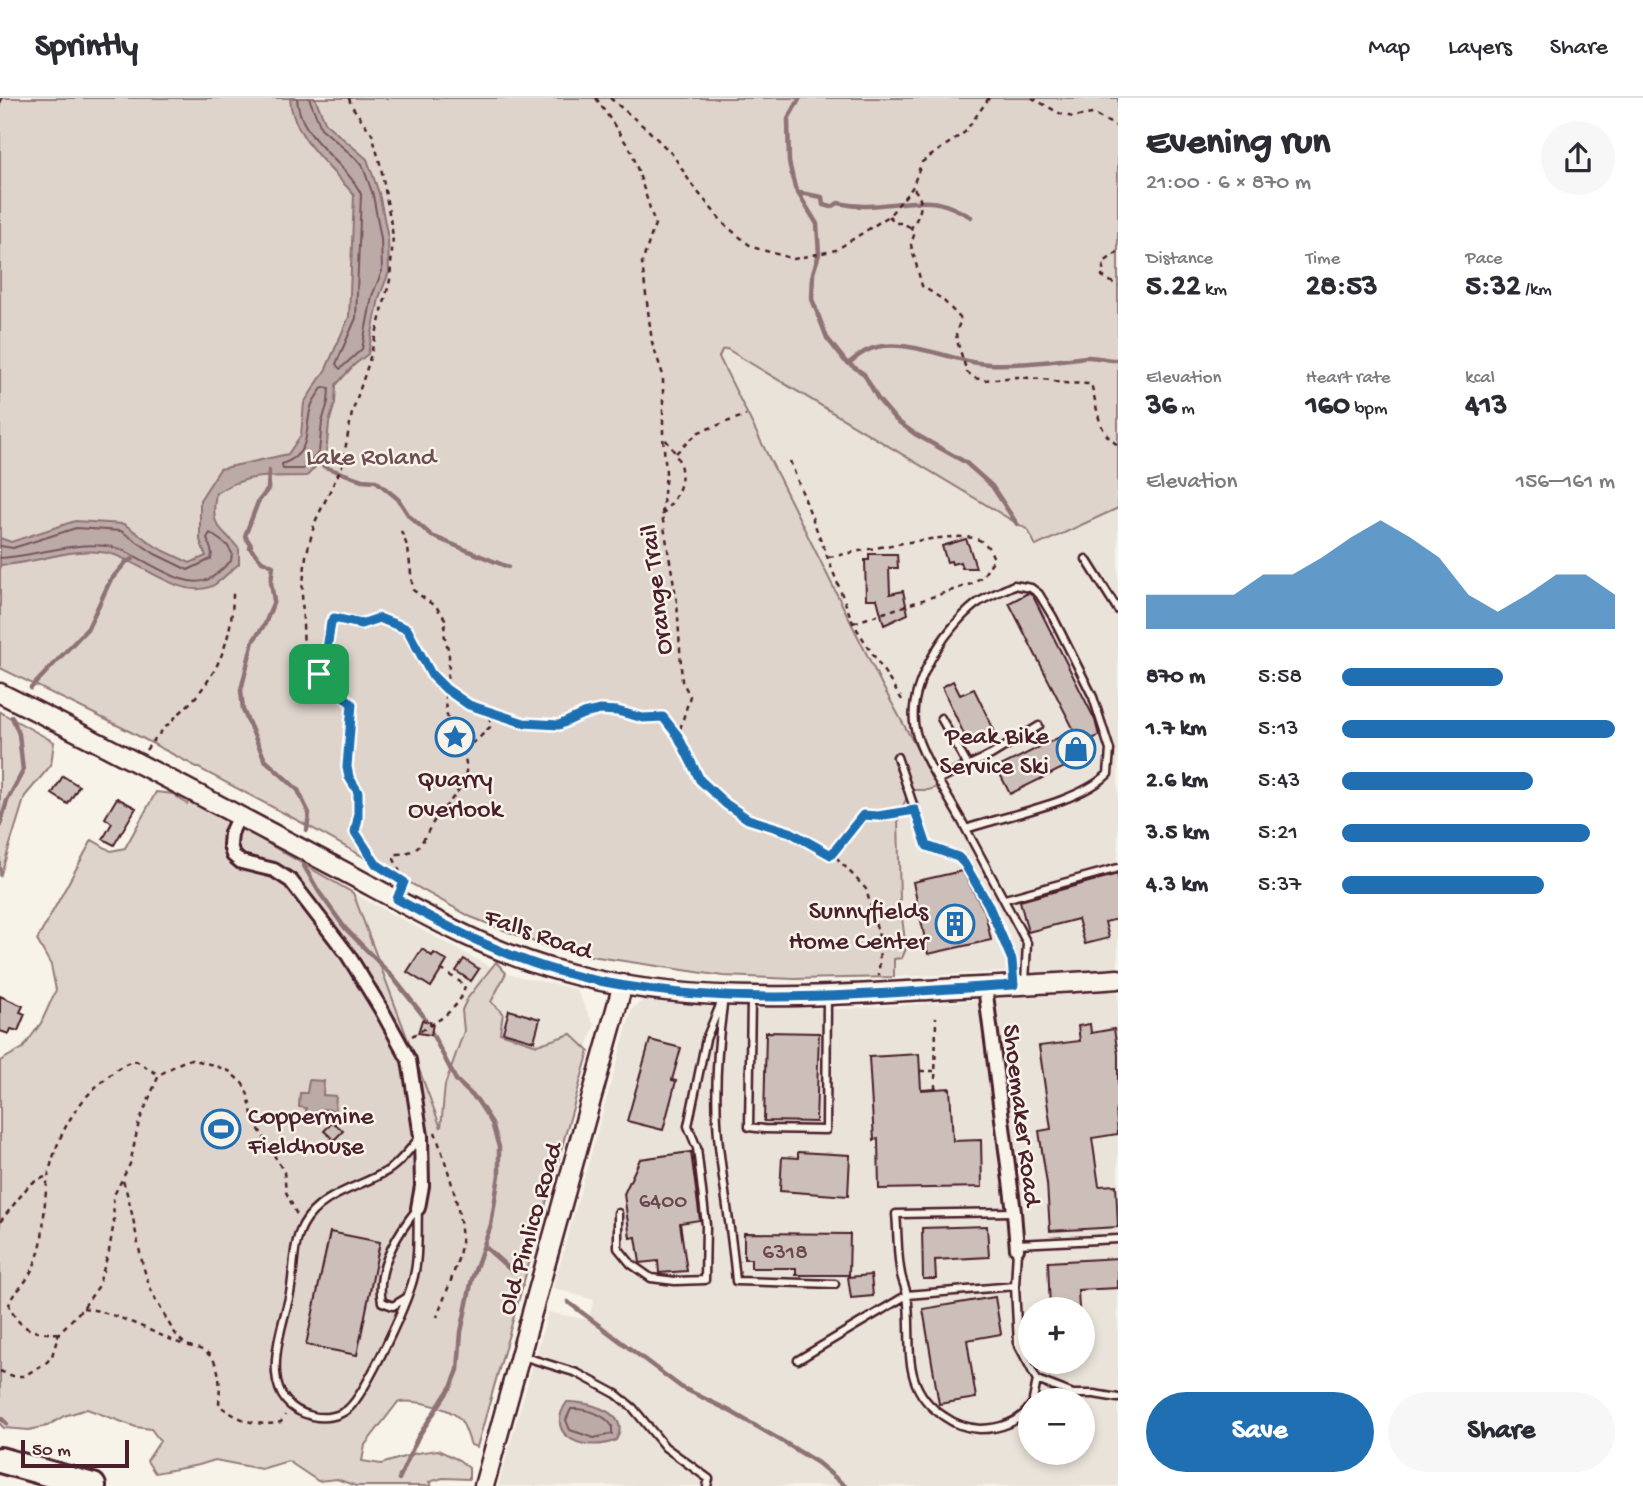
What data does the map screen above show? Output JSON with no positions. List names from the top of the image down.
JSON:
{
  "streets": {
    "main road": ["Falls Road", "Old Pimlico Road"],
    "street": ["Shoemaker Road"],
    "path": ["Orange Trail"]
  },
  "crossings": [
    ["Falls Road", "Shoemaker Road"],
    ["Falls Road", "Old Pimlico Road"]
  ],
  "parks": ["Lake Roland"],
  "places": {
    "place": ["Quarry Overlook"],
    "shop": ["Peak Bike Service Ski"],
    "building": ["Sunnyfields Home Center"],
    "sports": ["Coppermine Fieldhouse"]
  },
  "house_numbers": ["6400", "6318"],
  "scale_bar": "50 m",
  "page": {
    "header": "Sprintly",
    "nav": ["Map", "Layers", "Share"],
    "heading": ["Evening run", "21:00 · 6 × 870 m"],
    "stats": [
      ["Distance", "5.22 km"],
      ["Time", "28:53"],
      ["Pace", "5:32 /km"],
      ["Elevation", "36 m"],
      ["Heart rate", "160 bpm"],
      ["kcal", "413"]
    ],
    "chart": ["Elevation", "156–161 m"],
    "list": [
      {
        "name": "870 m",
        "note": "5:58"
      },
      {
        "name": "1.7 km",
        "note": "5:13"
      },
      {
        "name": "2.6 km",
        "note": "5:43"
      },
      {
        "name": "3.5 km",
        "note": "5:21"
      },
      {
        "name": "4.3 km",
        "note": "5:37"
      }
    ],
    "map_buttons": ["+", "−"],
    "buttons": ["Save", "Share"],
    "scale": "50 m"
  }
}
